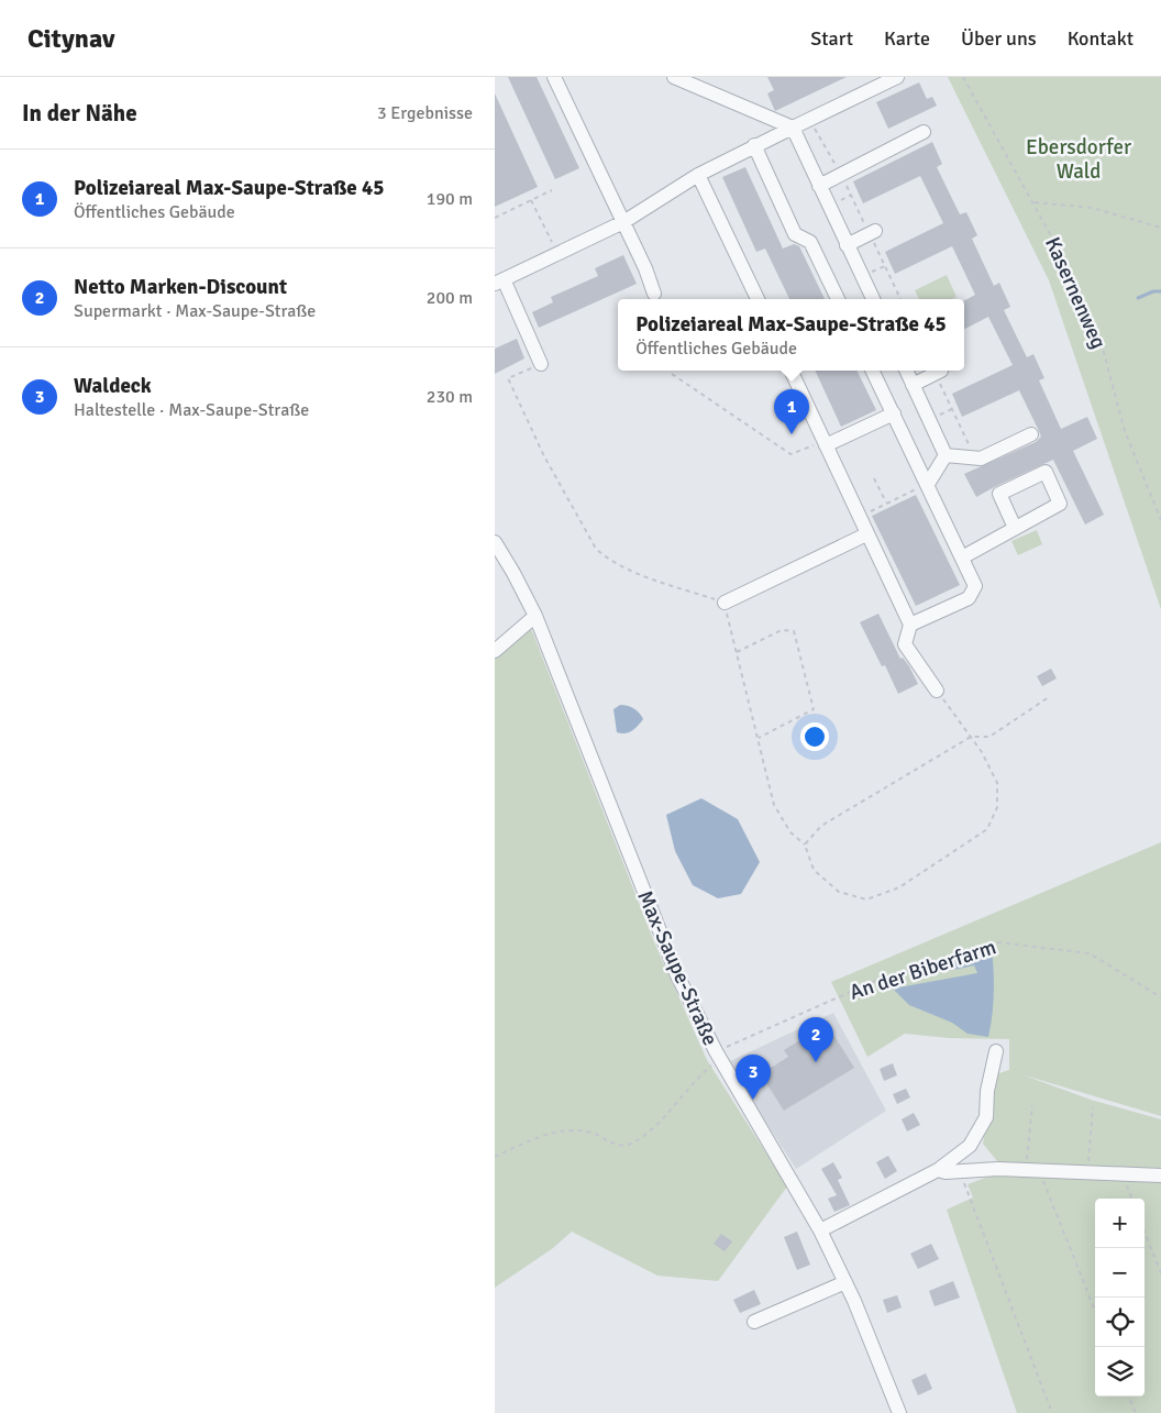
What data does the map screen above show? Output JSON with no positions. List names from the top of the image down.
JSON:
{
  "streets": {
    "street": ["Max-Saupe-Straße"],
    "path": ["Kasernenweg", "An der Biberfarm"]
  },
  "crossings": [
    ["Max-Saupe-Straße", "An der Biberfarm"]
  ],
  "parks": ["Ebersdorfer Wald"],
  "page": {
    "header": "Citynav",
    "nav": [
      "Start",
      "Karte",
      "Über uns",
      "Kontakt"
    ],
    "heading": ["In der Nähe", "3 Ergebnisse"],
    "list": [
      {
        "mark": "1",
        "name": "Polizeiareal Max-Saupe-Straße 45",
        "note": "Öffentliches Gebäude",
        "value": "190 m"
      },
      {
        "mark": "2",
        "name": "Netto Marken-Discount",
        "note": "Supermarkt · Max-Saupe-Straße",
        "value": "200 m"
      },
      {
        "mark": "3",
        "name": "Waldeck",
        "note": "Haltestelle · Max-Saupe-Straße",
        "value": "230 m"
      }
    ],
    "popup": ["Polizeiareal Max-Saupe-Straße 45", "Öffentliches Gebäude"],
    "pins": ["1", "2", "3"],
    "map_buttons": ["+", "−"]
  }
}
